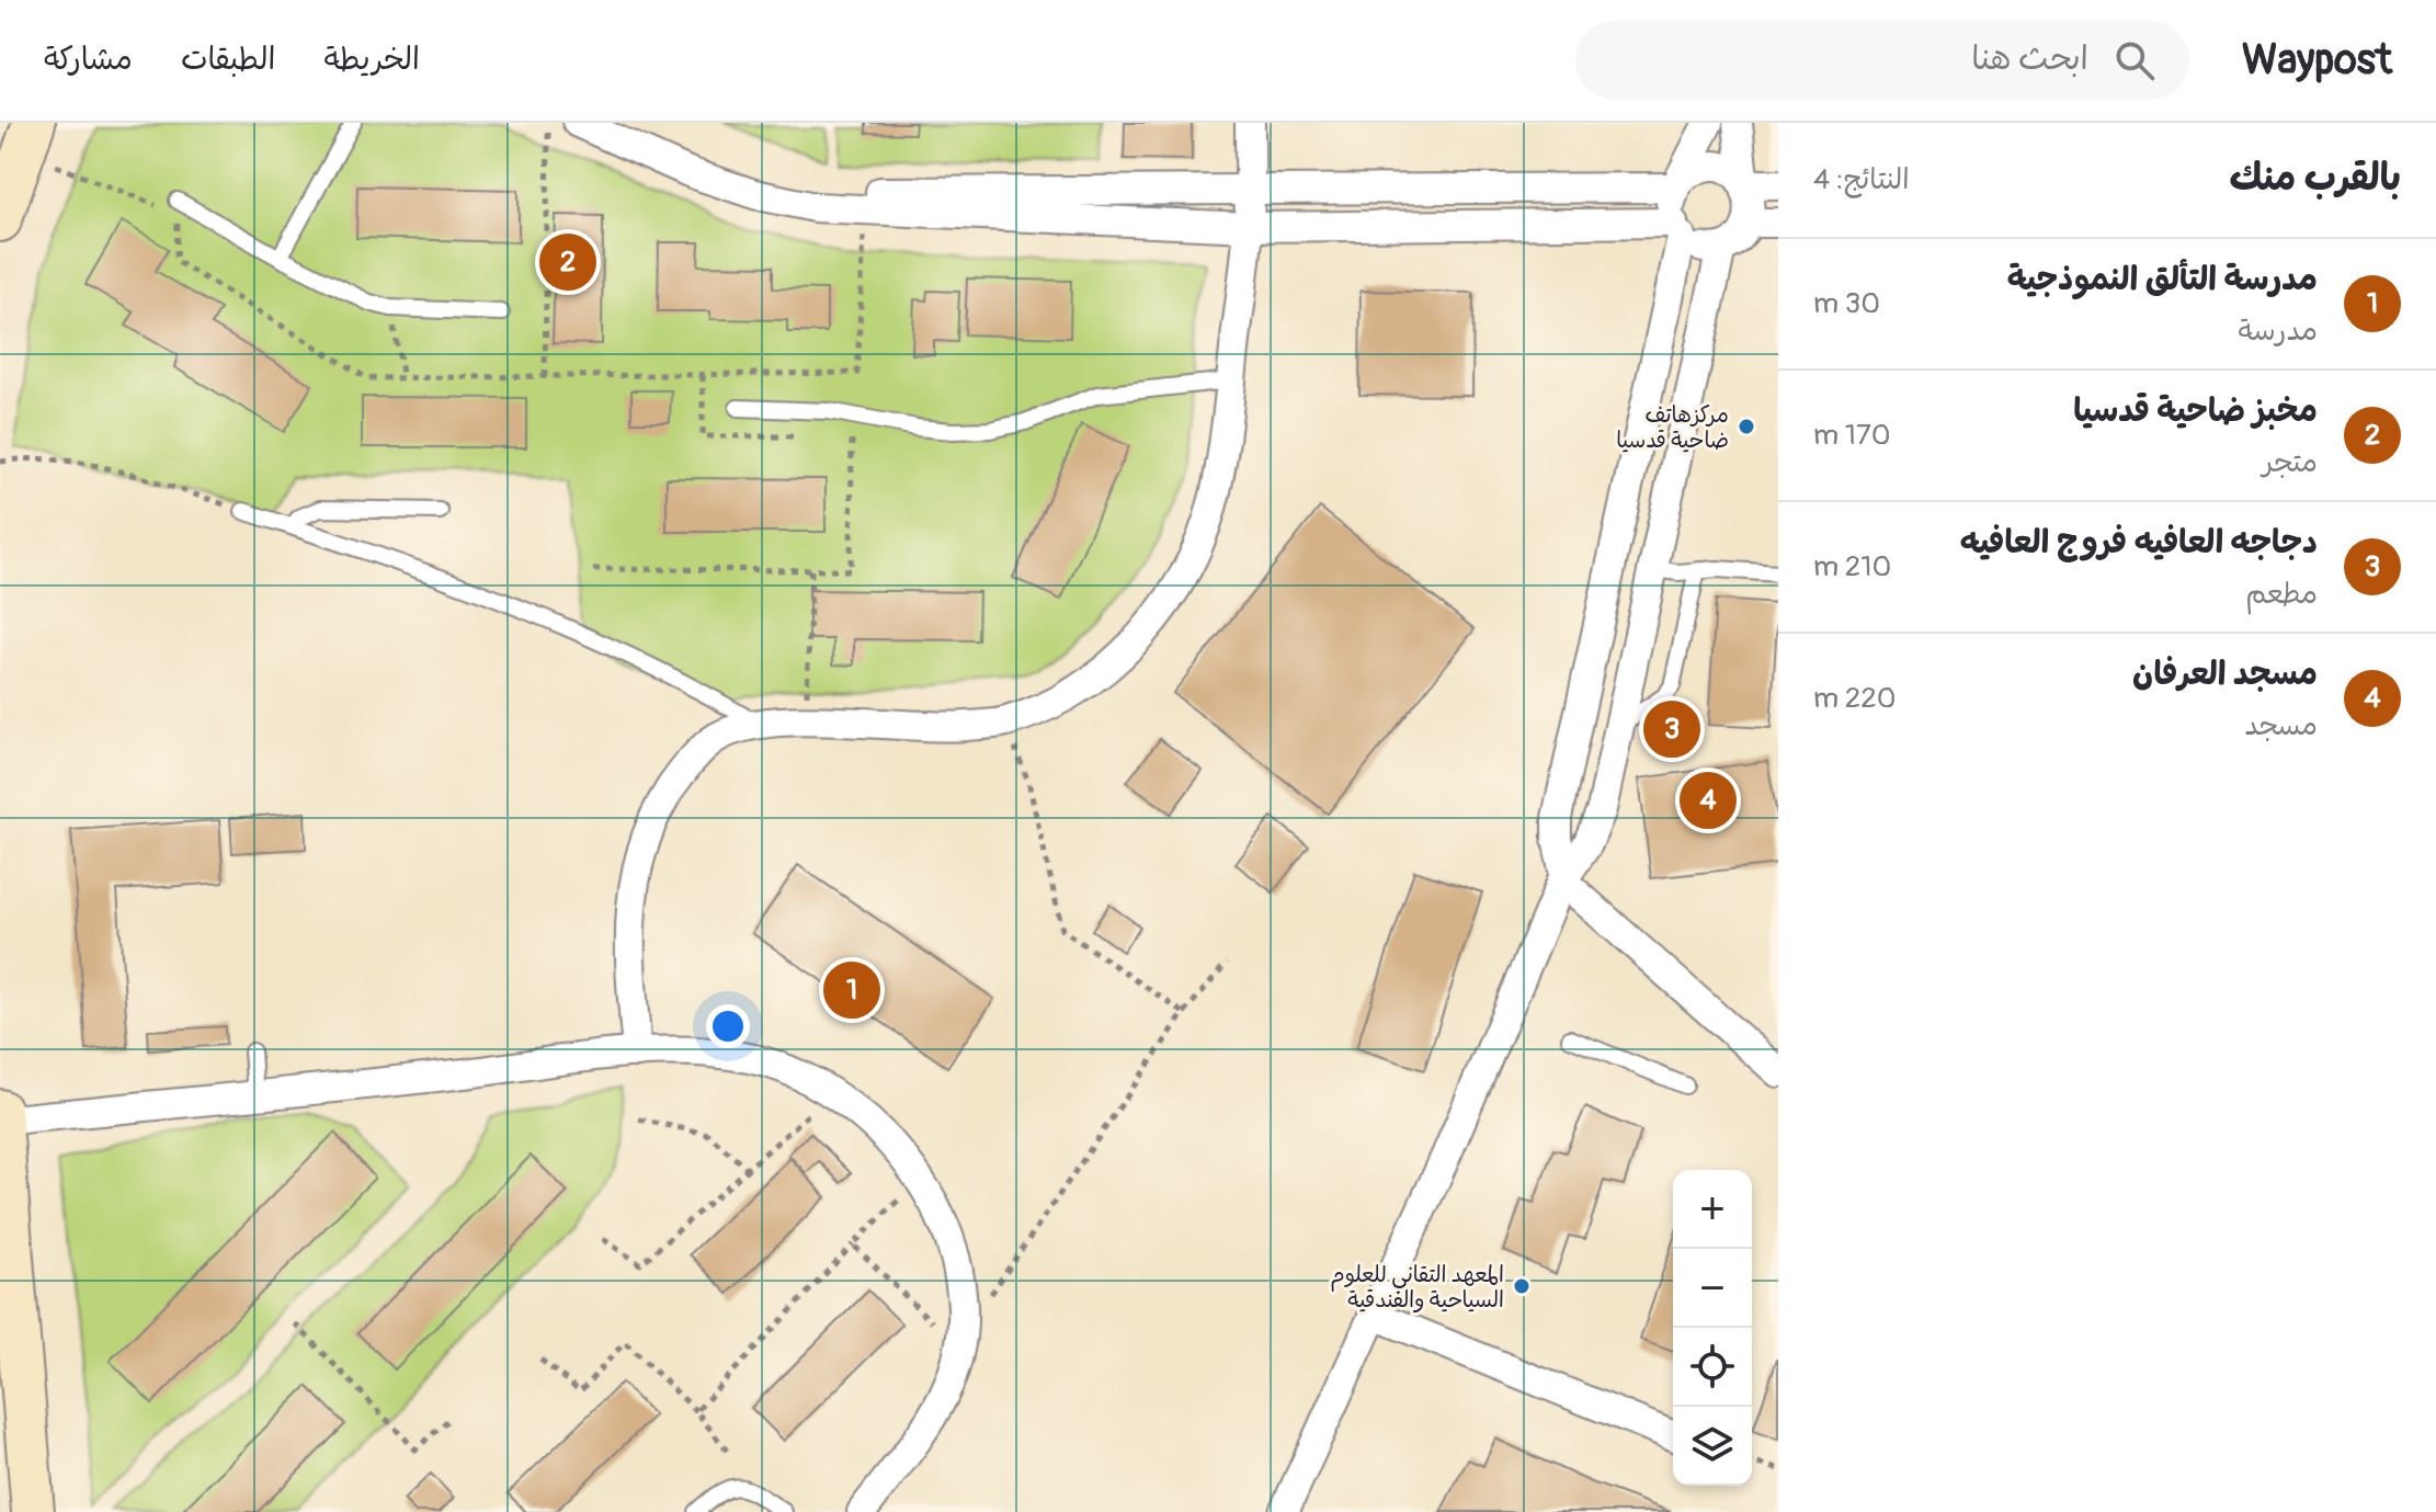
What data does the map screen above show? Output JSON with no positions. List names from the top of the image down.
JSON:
{
  "places": ["مركزهاتف ضاحية قدسيا", "المعهد التقاني للعلوم السياحية والفندقية"],
  "page": {
    "header": "Waypost",
    "search": "ابحث هنا",
    "nav": ["الخريطة", "الطبقات", "مشاركة"],
    "heading": ["بالقرب منك", "النتائج: 4"],
    "pins": [
      "2",
      "3",
      "4",
      "1"
    ],
    "list": [
      {
        "mark": "1",
        "name": "مدرسة التألق النموذجية",
        "note": "مدرسة",
        "value": "30 m"
      },
      {
        "mark": "2",
        "name": "مخبز ضاحية قدسيا",
        "note": "متجر",
        "value": "170 m"
      },
      {
        "mark": "3",
        "name": "دجاجه العافيه فروج العافيه",
        "note": "مطعم",
        "value": "210 m"
      },
      {
        "mark": "4",
        "name": "مسجد العرفان",
        "note": "مسجد",
        "value": "220 m"
      }
    ],
    "map_buttons": ["+", "−"]
  }
}
